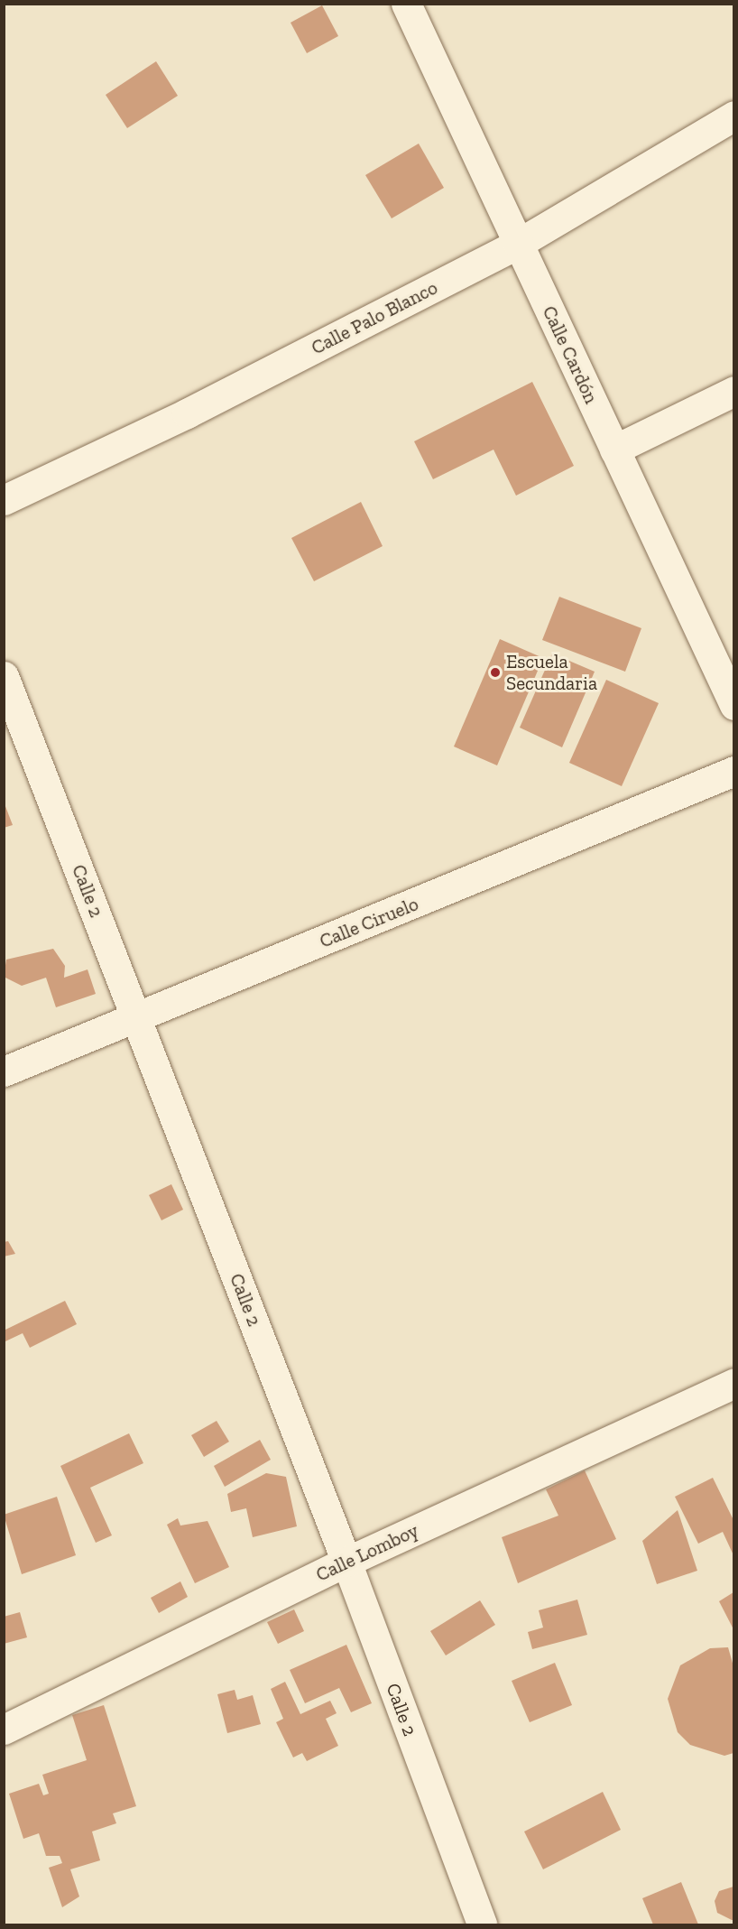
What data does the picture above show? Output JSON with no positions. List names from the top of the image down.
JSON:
{
  "streets": {
    "street": [
      "Calle Palo Blanco",
      "Calle Cardón",
      "Calle 2",
      "Calle Ciruelo",
      "Calle Lomboy"
    ]
  },
  "crossings": [
    ["Calle Palo Blanco", "Calle Cardón"],
    ["Calle 2", "Calle Ciruelo"],
    ["Calle 2", "Calle Lomboy"]
  ],
  "places": ["Escuela Secundaria"]
}
